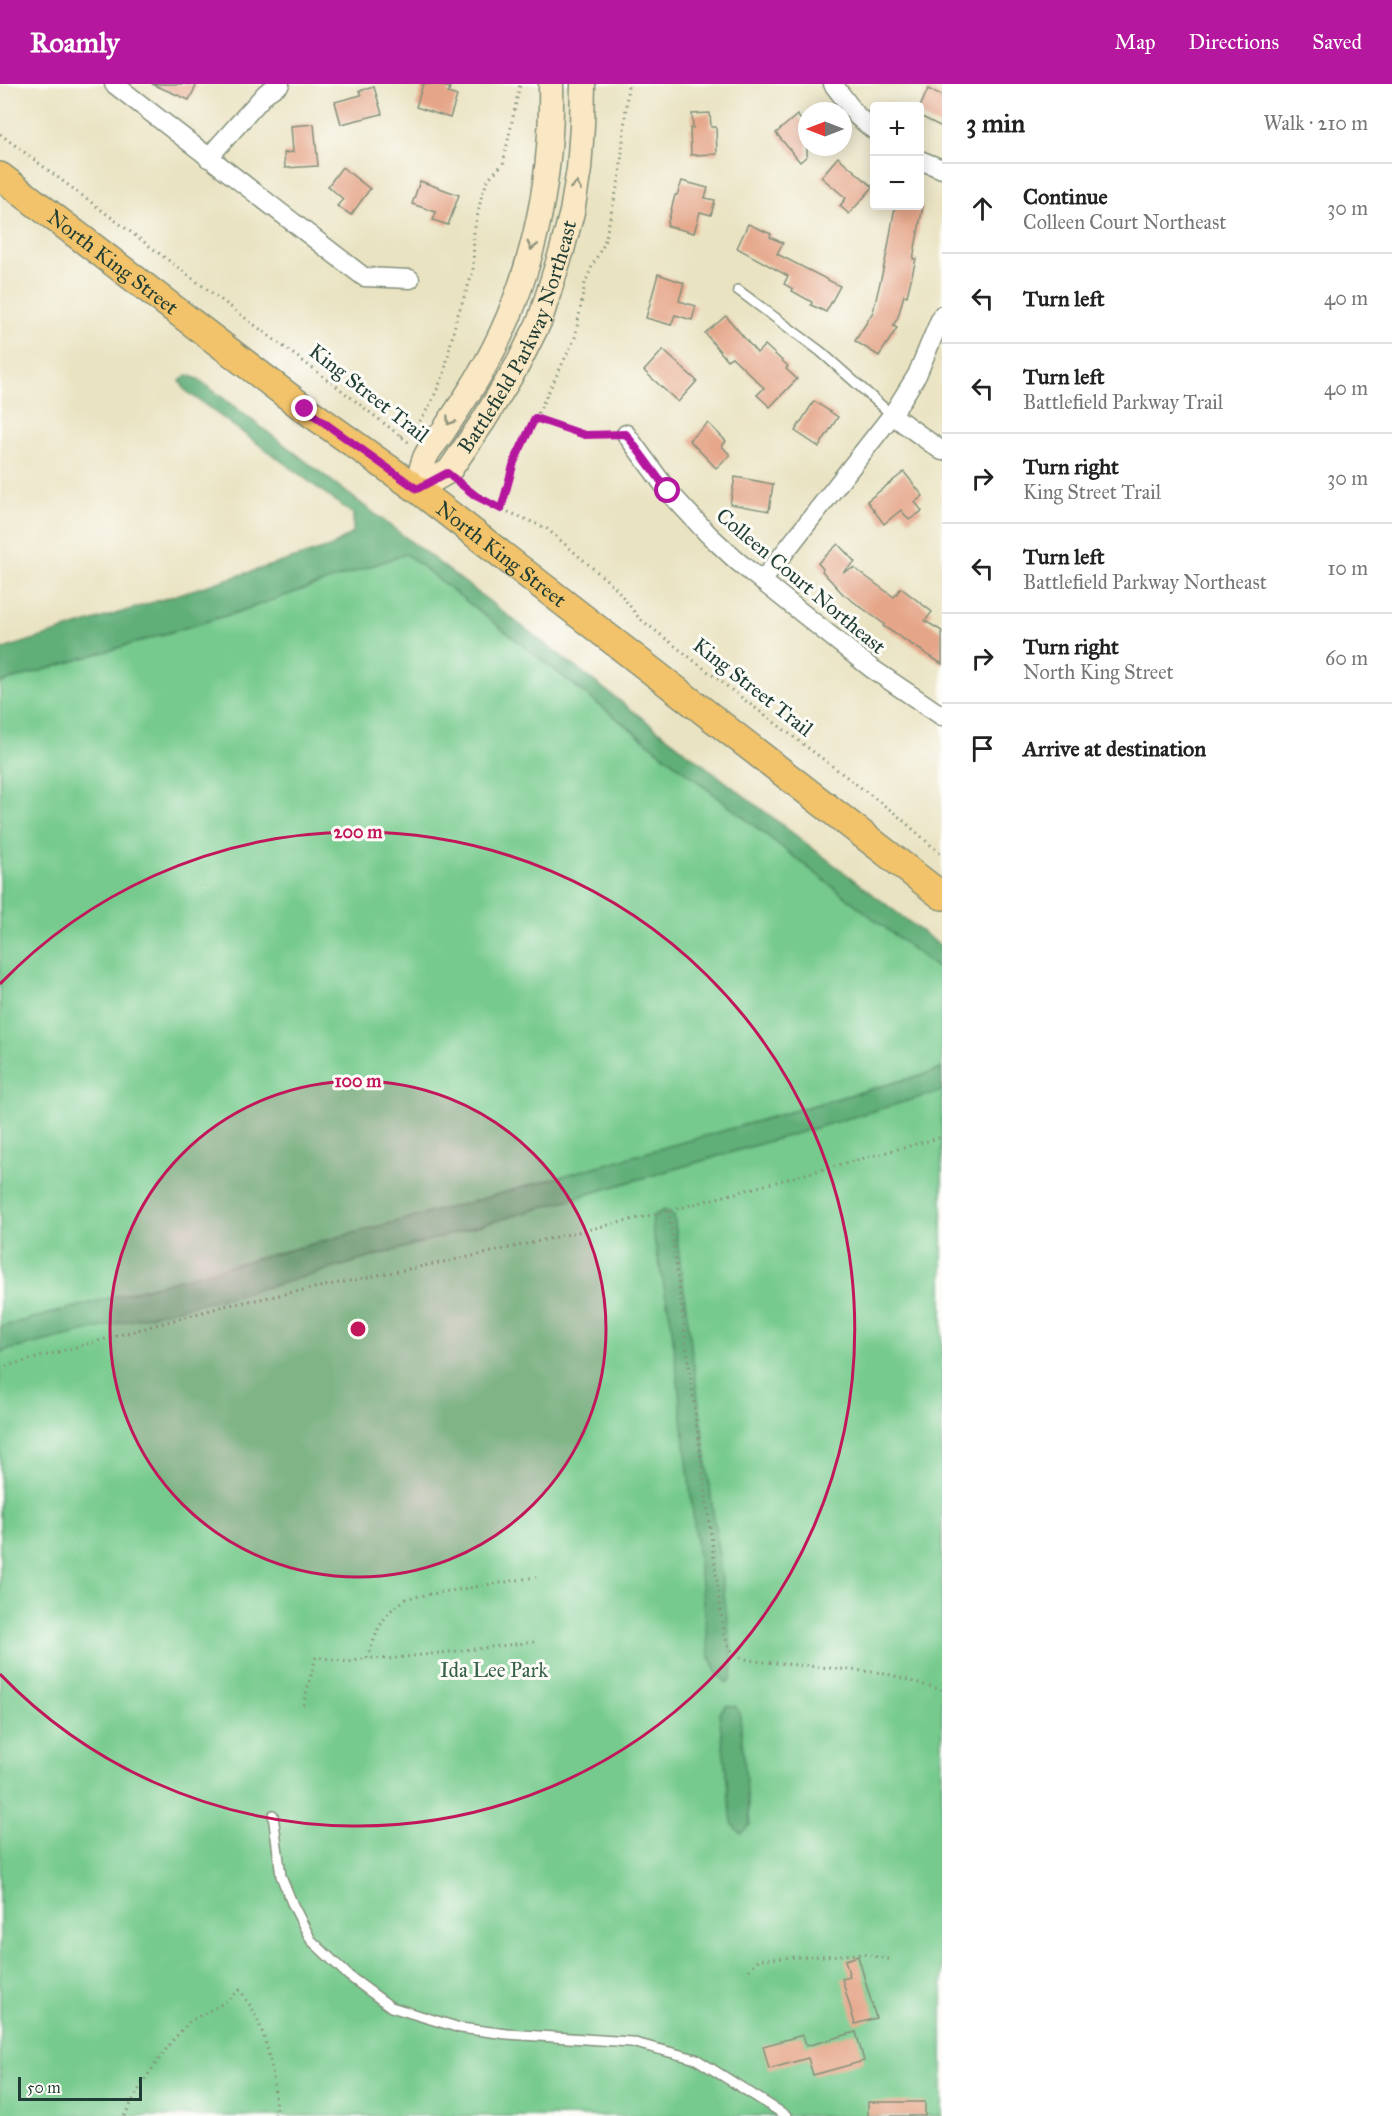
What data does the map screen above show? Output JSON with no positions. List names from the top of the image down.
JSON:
{
  "streets": {
    "main road": ["North King Street", "Battlefield Parkway Northeast"],
    "street": ["Colleen Court Northeast"],
    "path": ["King Street Trail"]
  },
  "crossings": [
    ["North King Street", "Battlefield Parkway Northeast"],
    ["Battlefield Parkway Northeast", "King Street Trail"]
  ],
  "parks": ["Ida Lee Park"],
  "scale_bar": "50 m",
  "north": "left",
  "page": {
    "header": "Roamly",
    "nav": ["Map", "Directions", "Saved"],
    "heading": ["3 min", "Walk · 210 m"],
    "map_buttons": ["+", "−"],
    "list": [
      ["Continue", "Colleen Court Northeast", "30 m"],
      ["Turn left", "40 m"],
      ["Turn left", "Battlefield Parkway Trail", "40 m"],
      ["Turn right", "King Street Trail", "30 m"],
      ["Turn left", "Battlefield Parkway Northeast", "10 m"],
      ["Turn right", "North King Street", "60 m"],
      "Arrive at destination"
    ],
    "scale": "50 m"
  },
  "rings": ["200 m", "100 m"]
}
